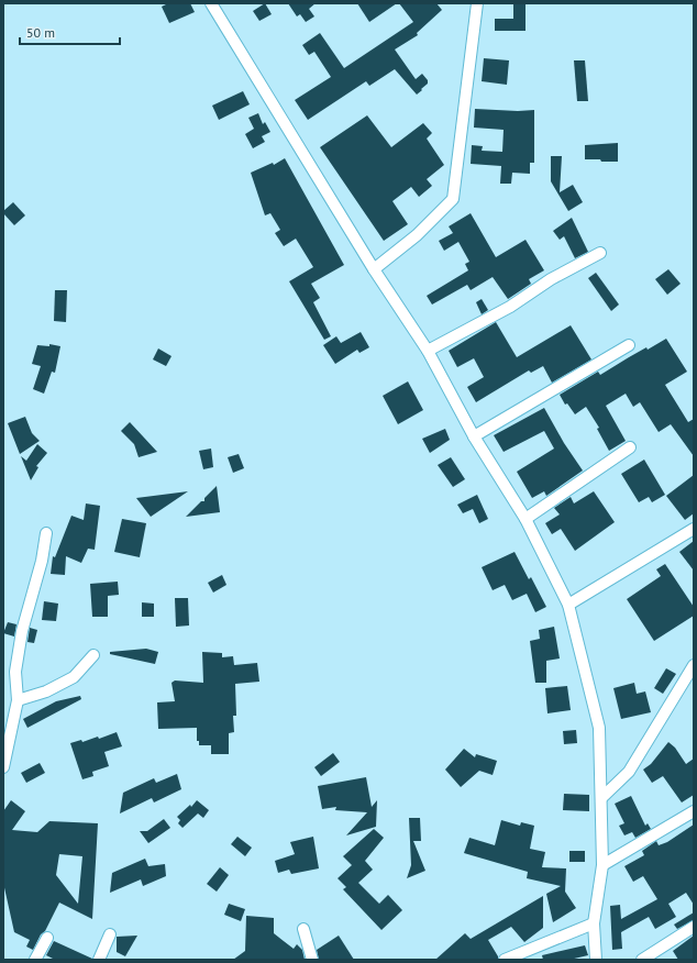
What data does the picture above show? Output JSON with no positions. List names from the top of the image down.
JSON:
{
  "scale_bar": "50 m"
}
